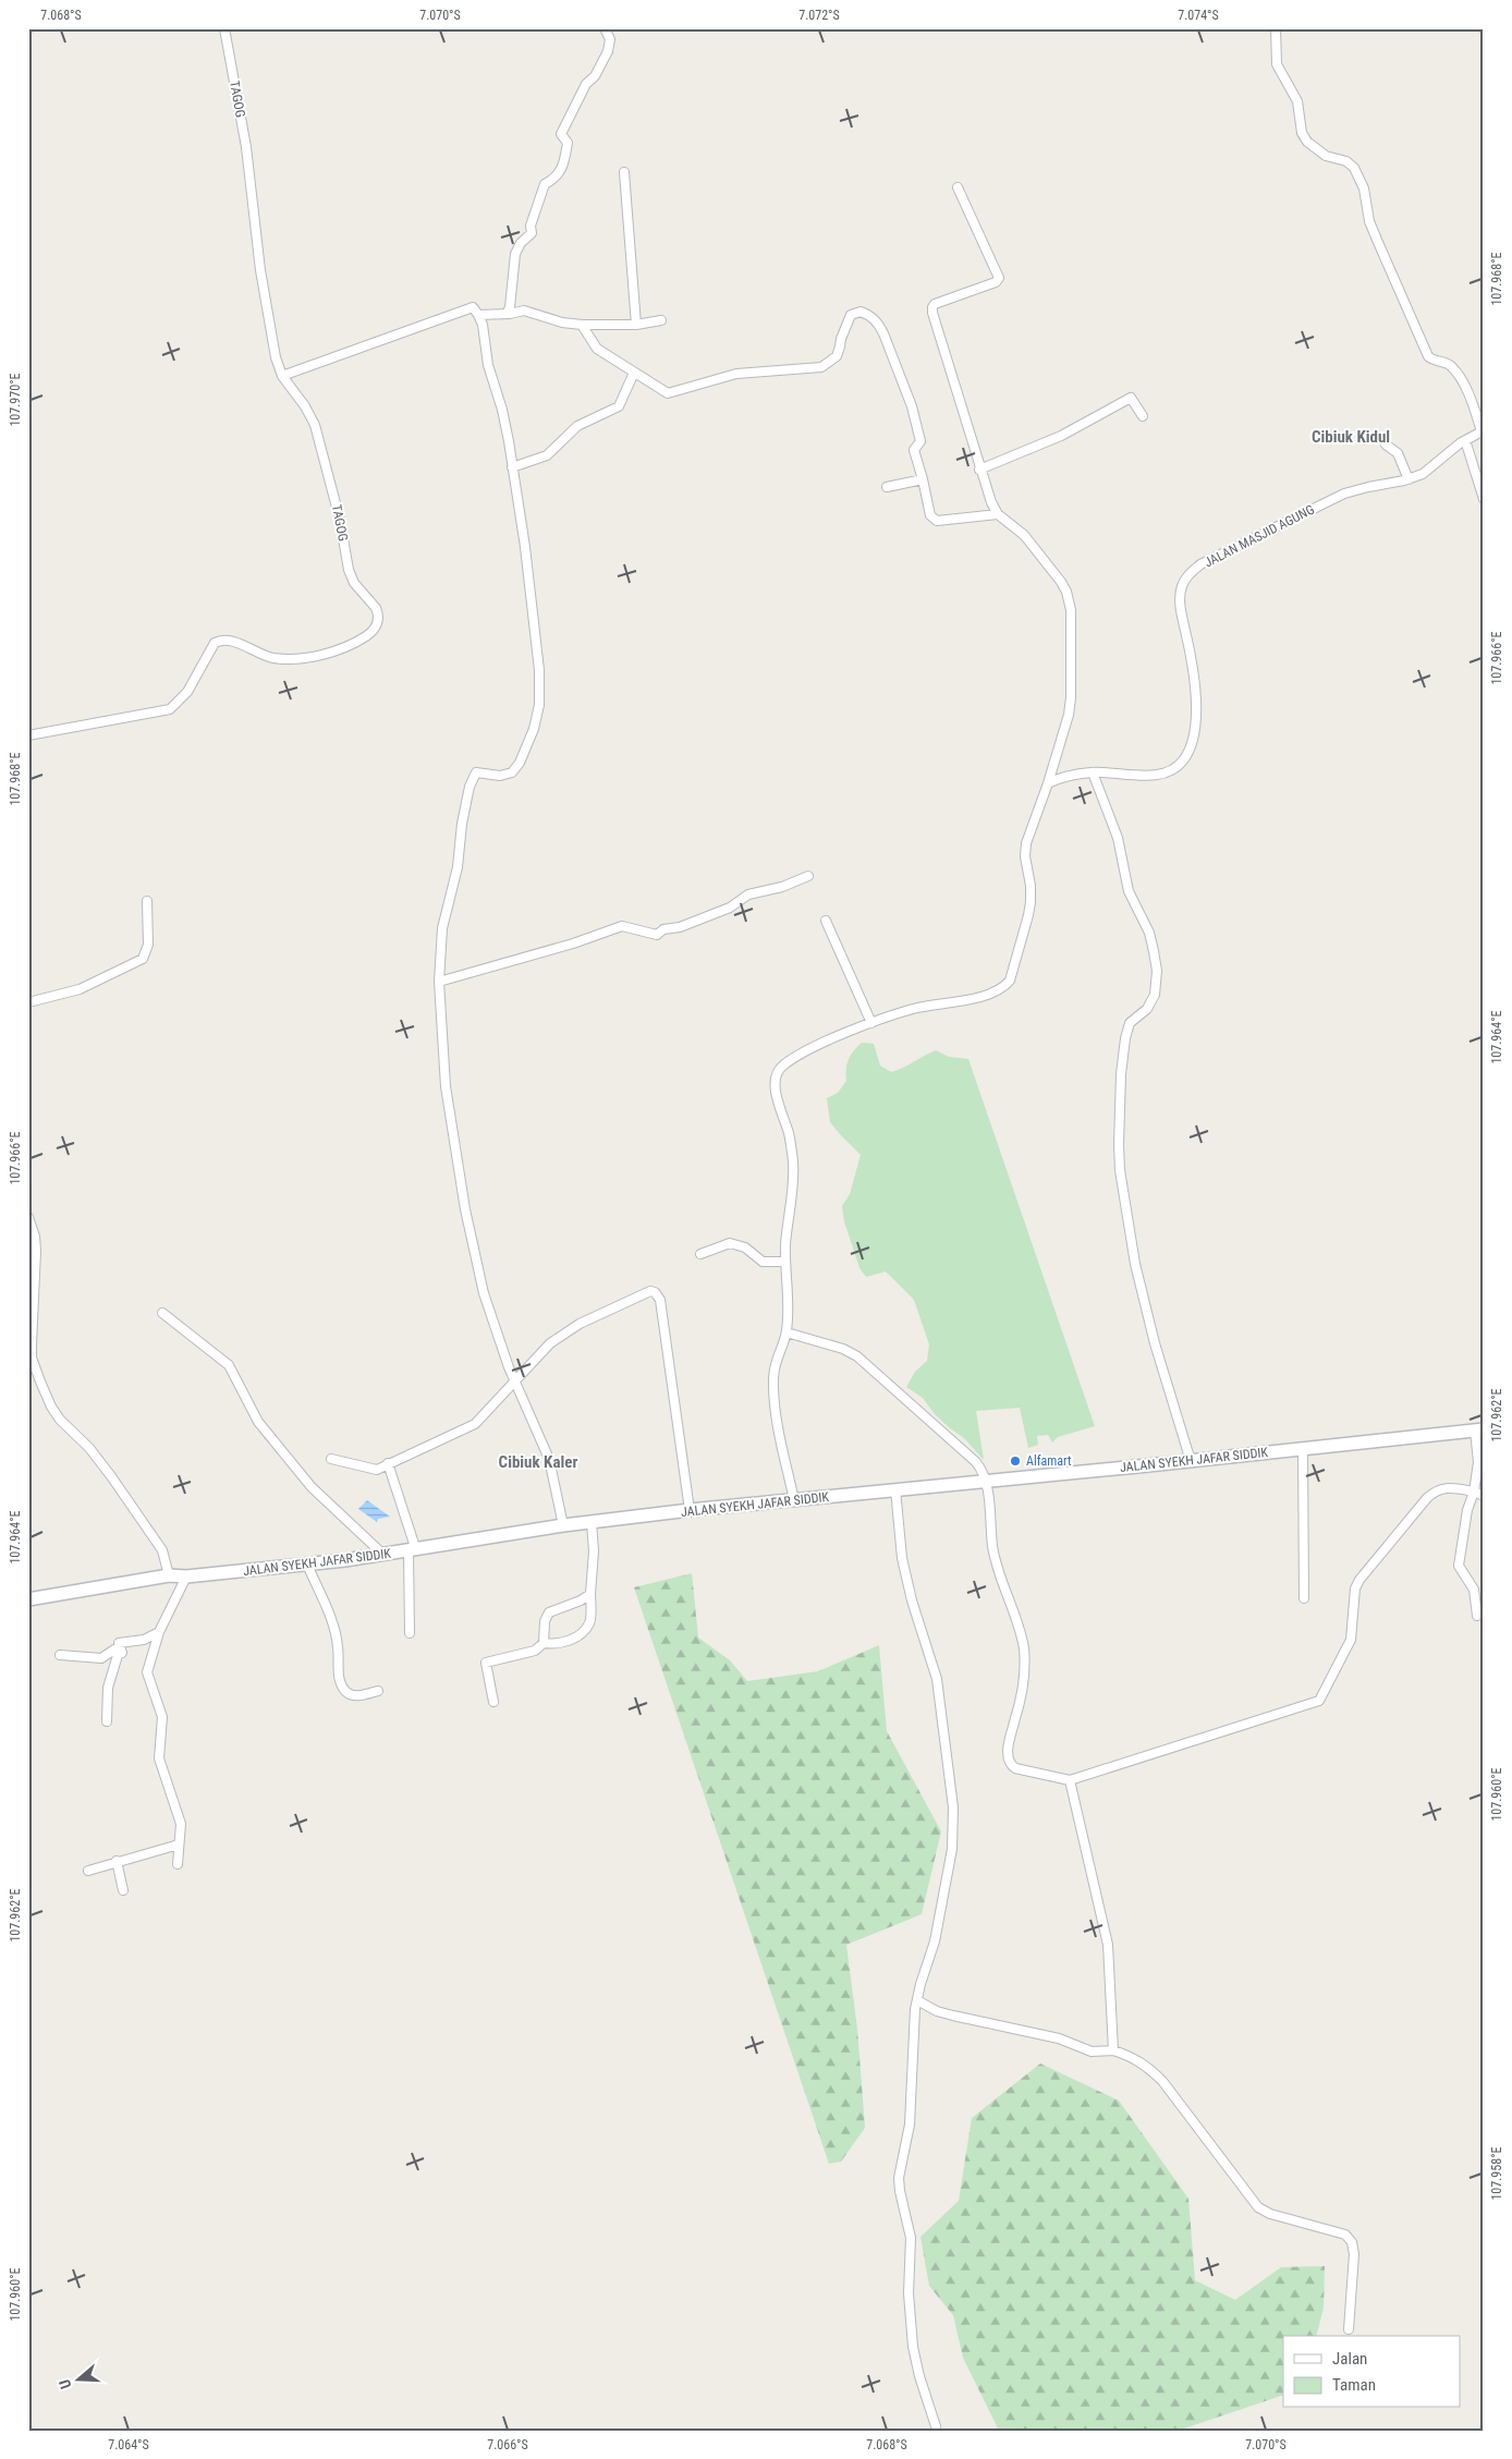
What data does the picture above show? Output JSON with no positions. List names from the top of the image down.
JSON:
{
  "streets": {
    "main road": ["JALAN SYEKH JAFAR SIDDIK"],
    "street": ["TAGOG", "JALAN MASJID AGUNG"]
  },
  "districts": ["Cibiuk Kidul", "Cibiuk Kaler"],
  "places": ["Alfamart"],
  "legend": ["Jalan", "Taman"],
  "north": "left",
  "coordinates": [
    "7.068°S",
    "7.070°S",
    "7.072°S",
    "7.074°S",
    "107.968°E",
    "107.970°E",
    "107.966°E",
    "107.964°E",
    "107.962°E",
    "107.960°E",
    "107.958°E",
    "7.064°S",
    "7.066°S"
  ]
}
